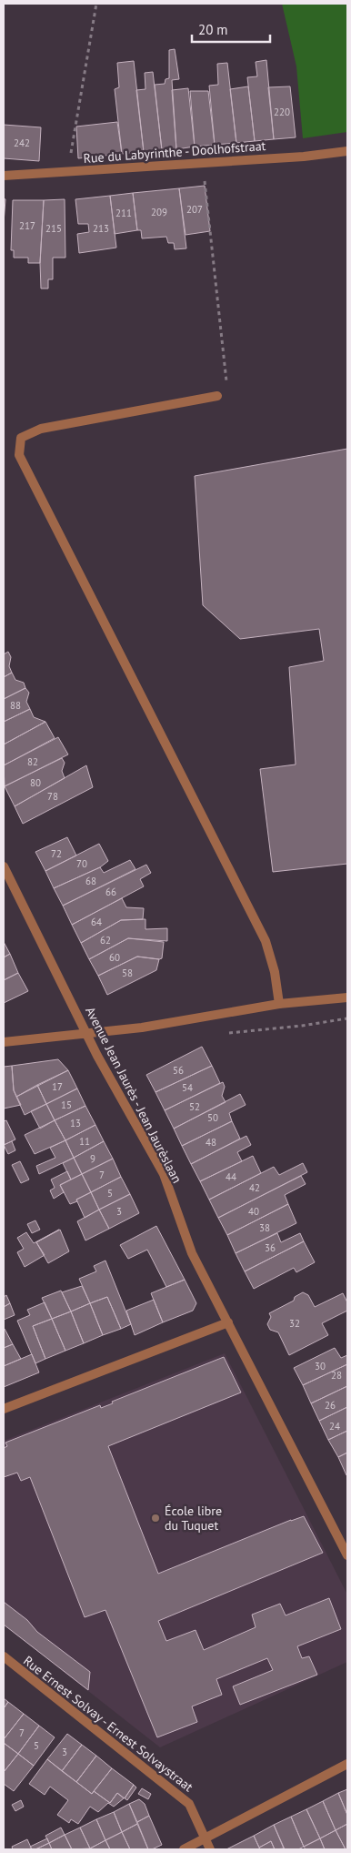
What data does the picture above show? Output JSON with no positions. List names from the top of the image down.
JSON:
{
  "streets": {
    "street": ["Rue du Labyrinthe - Doolhofstraat", "Avenue Jean Jaurès - Jean Jaurèslaan", "Rue Ernest Solvay - Ernest Solvaystraat"]
  },
  "places": ["École libre du Tuquet"],
  "house_numbers": [
    "220",
    "242",
    "207",
    "209",
    "211",
    "217",
    "215",
    "213",
    "88",
    "82",
    "80",
    "78",
    "72",
    "70",
    "68",
    "66",
    "64",
    "62",
    "60",
    "58",
    "56",
    "17",
    "54",
    "15",
    "52",
    "50",
    "13",
    "11",
    "48",
    "9",
    "7",
    "44",
    "42",
    "5",
    "3",
    "40",
    "38",
    "36",
    "32",
    "30",
    "28",
    "26",
    "24",
    "7",
    "5",
    "3"
  ],
  "scale_bar": "20 m"
}
